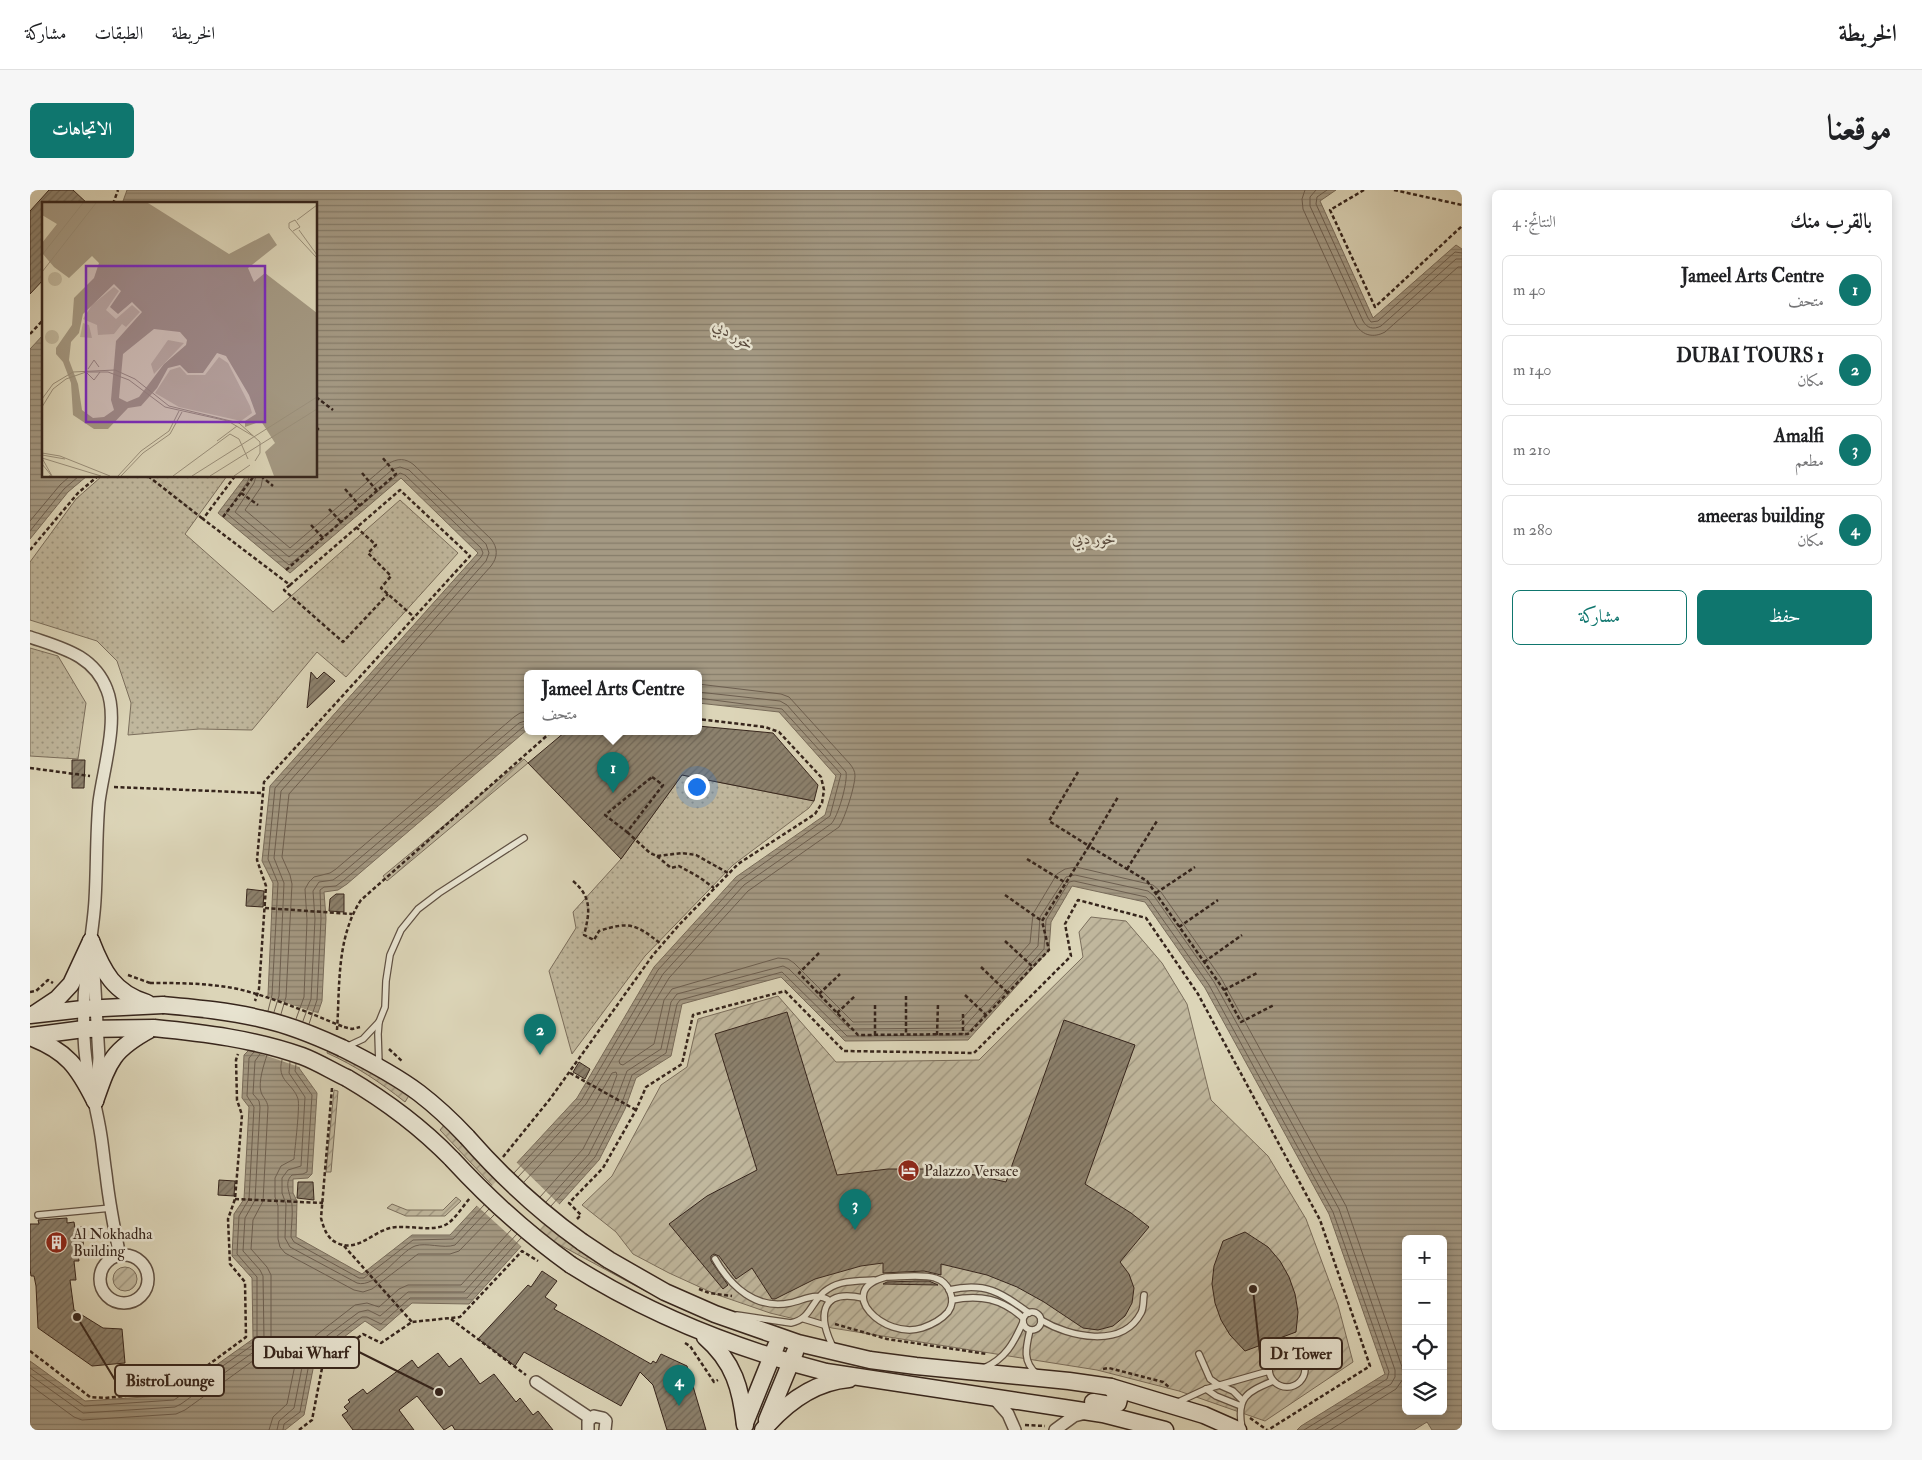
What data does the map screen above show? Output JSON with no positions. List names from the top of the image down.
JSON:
{
  "water": ["خور دبي"],
  "places": {
    "hotel": ["Palazzo Versace"],
    "building": ["Al Nokhadha Building"],
    "other": ["D1 Tower", "BistroLounge", "Dubai Wharf"]
  },
  "page": {
    "header": "الخريطة",
    "nav": ["الخريطة", "الطبقات", "مشاركة"],
    "title": "موقعنا",
    "buttons": [
      "الاتجاهات",
      ["حفظ", "مشاركة"]
    ],
    "heading": ["بالقرب منك", "النتائج: 4"],
    "list": [
      {
        "mark": "1",
        "name": "Jameel Arts Centre",
        "note": "متحف",
        "value": "40 m"
      },
      {
        "mark": "2",
        "name": "1 DUBAI TOURS",
        "note": "مكان",
        "value": "140 m"
      },
      {
        "mark": "3",
        "name": "Amalfi",
        "note": "مطعم",
        "value": "210 m"
      },
      {
        "mark": "4",
        "name": "ameeras building",
        "note": "مكان",
        "value": "280 m"
      }
    ],
    "popup": ["Jameel Arts Centre", "متحف"],
    "pins": [
      "1",
      "2",
      "3",
      "4"
    ],
    "map_buttons": ["+", "−"]
  }
}
